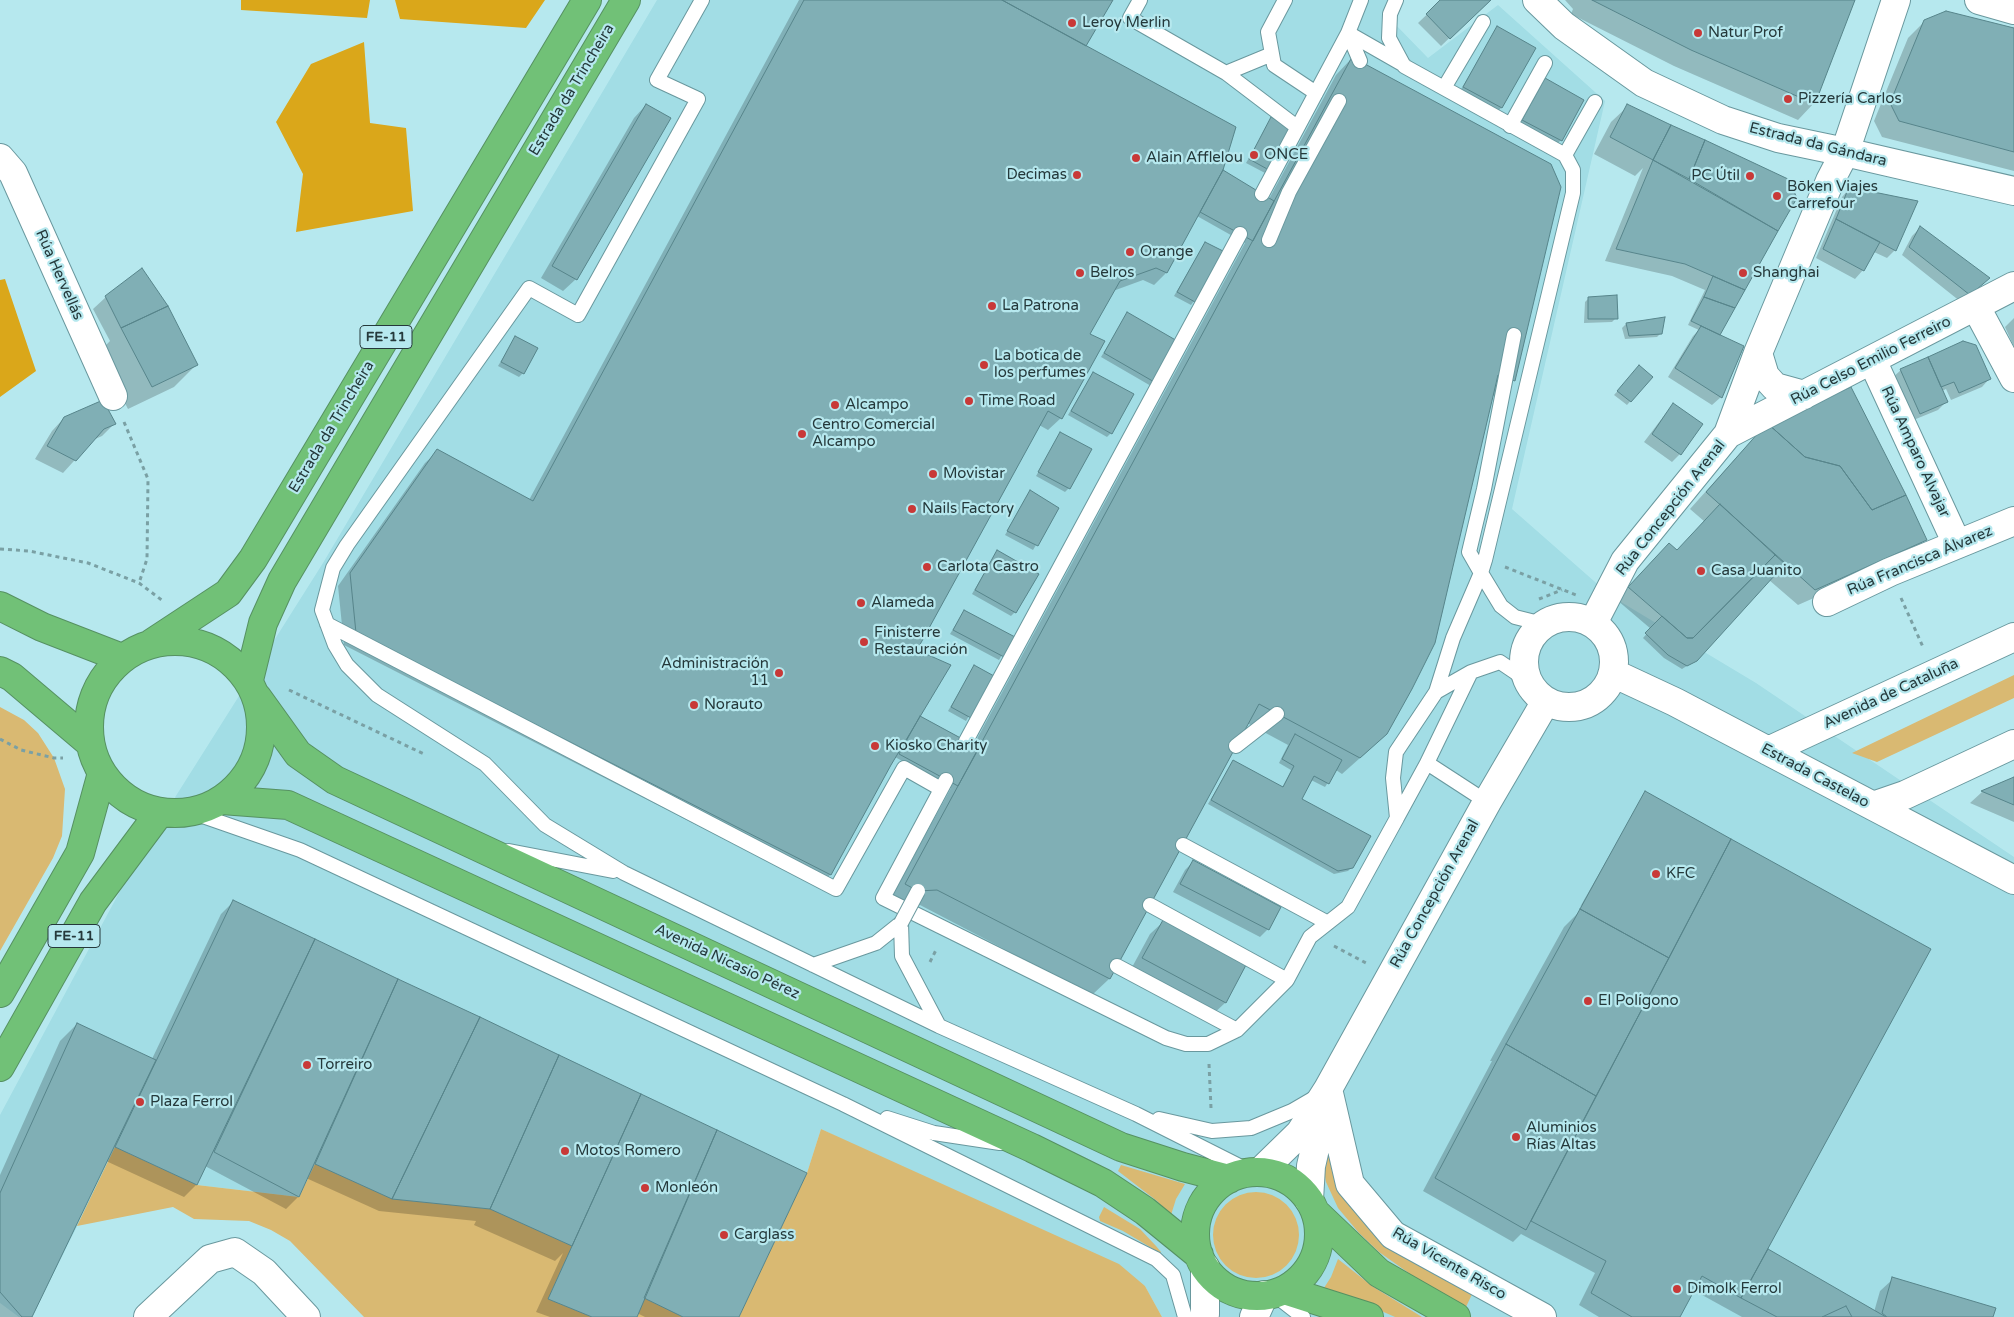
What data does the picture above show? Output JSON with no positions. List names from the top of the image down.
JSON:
{
  "streets": {
    "highway": ["Estrada da Trincheira", "FE-11", "Avenida Nicasio Pérez"],
    "street": [
      "Estrada da Gándara",
      "Rúa Hervellás",
      "Rúa Celso Emilio Ferreiro",
      "Rúa Amparo Alvajar",
      "Rúa Concepción Arenal",
      "Rúa Francisca Álvarez",
      "Avenida de Cataluña",
      "Estrada Castelao",
      "Rúa Vicente Risco"
    ]
  },
  "crossings": [
    ["Estrada da Trincheira", "FE-11"],
    ["Estrada da Trincheira", "Avenida Nicasio Pérez"],
    ["Estrada da Gándara", "Rúa Concepción Arenal"],
    ["FE-11", "Avenida Nicasio Pérez"],
    ["Rúa Celso Emilio Ferreiro", "Rúa Amparo Alvajar"],
    ["Rúa Celso Emilio Ferreiro", "Rúa Concepción Arenal"],
    ["Rúa Amparo Alvajar", "Rúa Francisca Álvarez"],
    ["Rúa Concepción Arenal", "Estrada Castelao"],
    ["Rúa Concepción Arenal", "Rúa Vicente Risco"],
    ["Avenida de Cataluña", "Estrada Castelao"]
  ],
  "places": [
    "Leroy Merlin",
    "Natur Prof",
    "Pizzería Carlos",
    "ONCE",
    "Alain Afflelou",
    "Decimas",
    "PC Útil",
    "Bōken Viajes Carrefour",
    "Orange",
    "Belros",
    "Shanghai",
    "La Patrona",
    "La botica de los perfumes",
    "Time Road",
    "Alcampo",
    "Centro Comercial Alcampo",
    "Movistar",
    "Nails Factory",
    "Carlota Castro",
    "Casa Juanito",
    "Alameda",
    "Finisterre Restauración",
    "Administración 11",
    "Norauto",
    "Kiosko Charity",
    "KFC",
    "El Polígono",
    "Torreiro",
    "Plaza Ferrol",
    "Aluminios Rías Altas",
    "Motos Romero",
    "Monleón",
    "Carglass",
    "Dimolk Ferrol"
  ]
}
